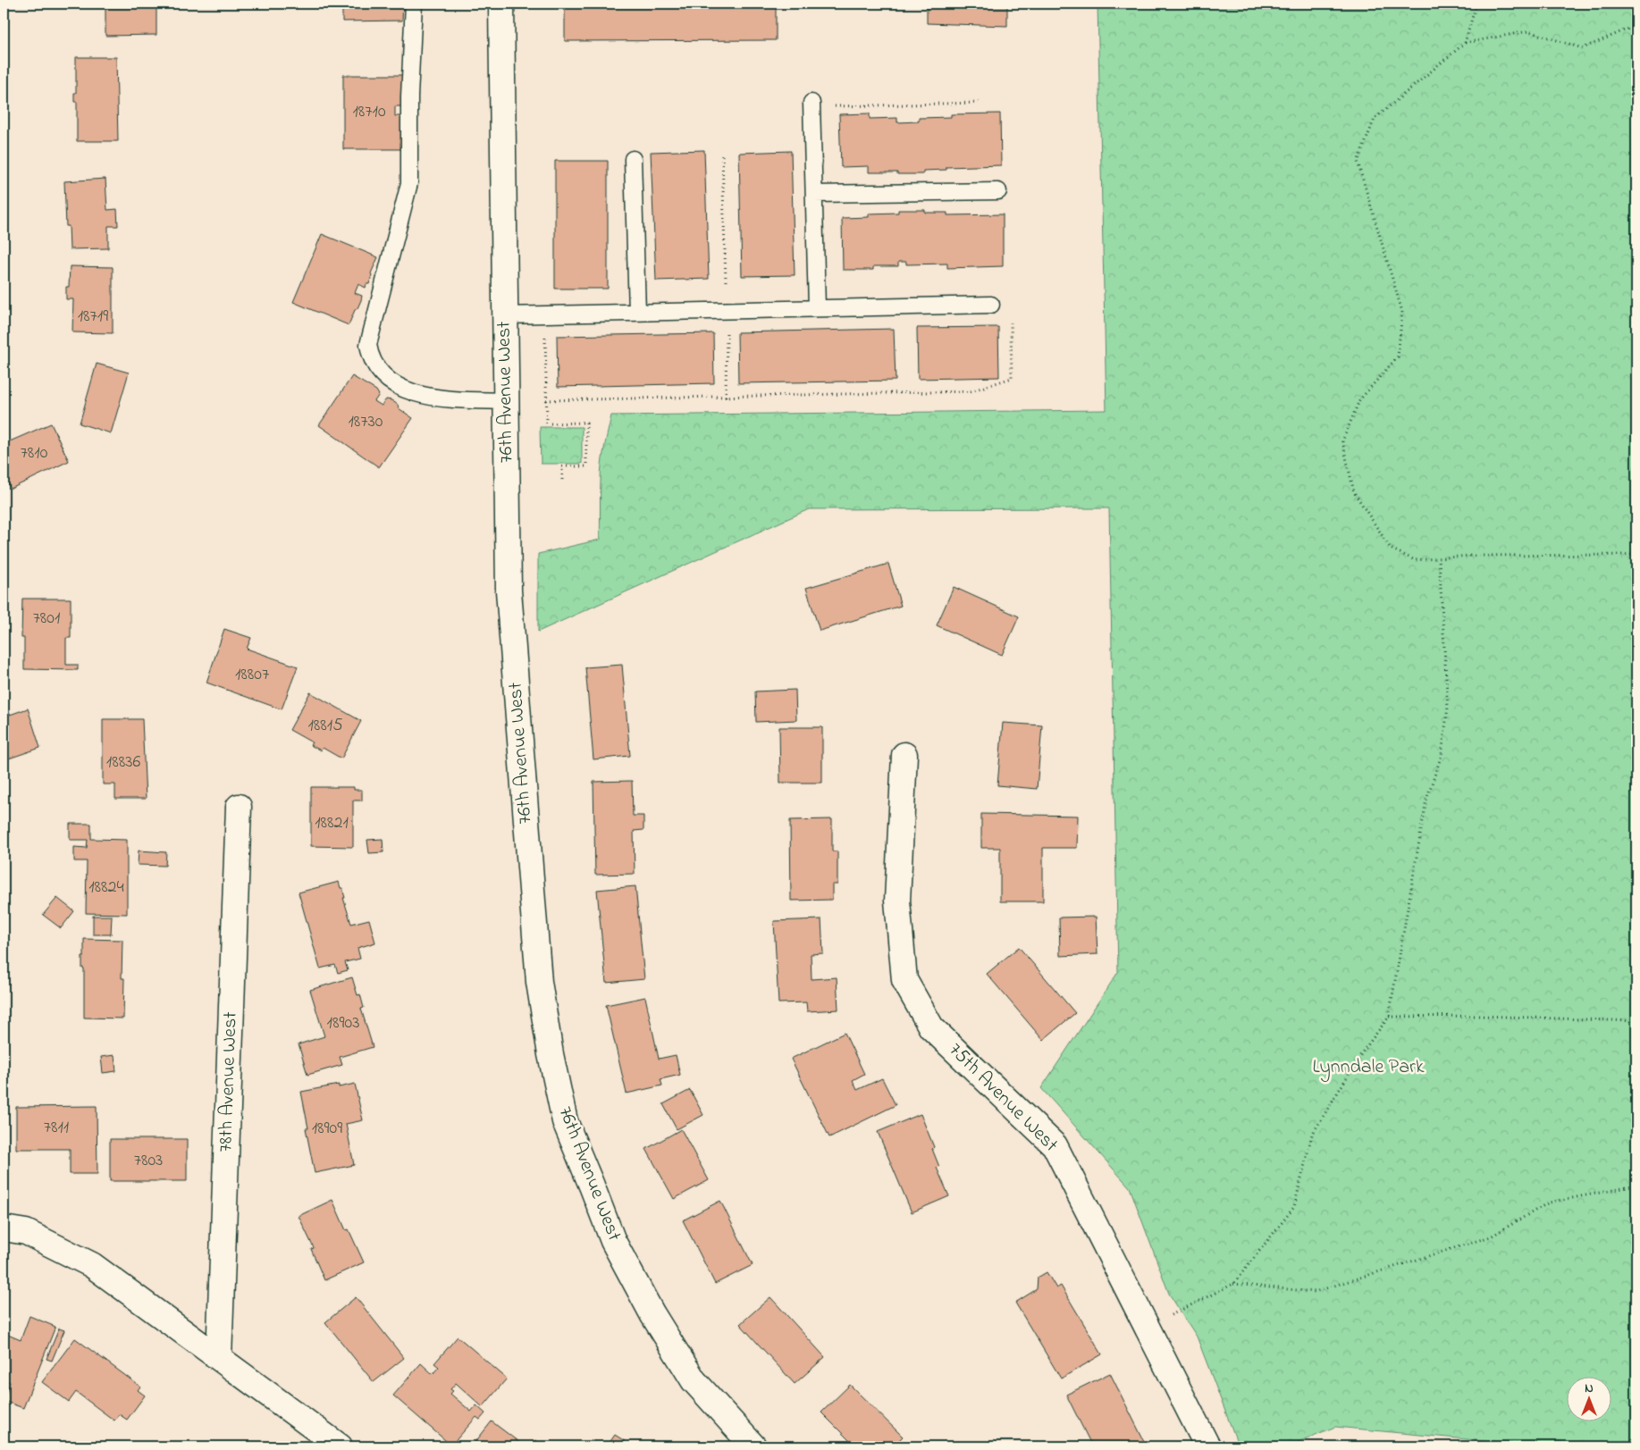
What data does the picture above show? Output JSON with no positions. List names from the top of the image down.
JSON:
{
  "streets": {
    "street": ["76th Avenue West", "78th Avenue West", "75th Avenue West"]
  },
  "parks": ["Lynndale Park"],
  "house_numbers": [
    "18710",
    "18719",
    "18730",
    "7810",
    "7801",
    "18807",
    "18815",
    "18836",
    "18821",
    "18824",
    "18903",
    "7811",
    "18909",
    "7803"
  ],
  "north": "top"
}
